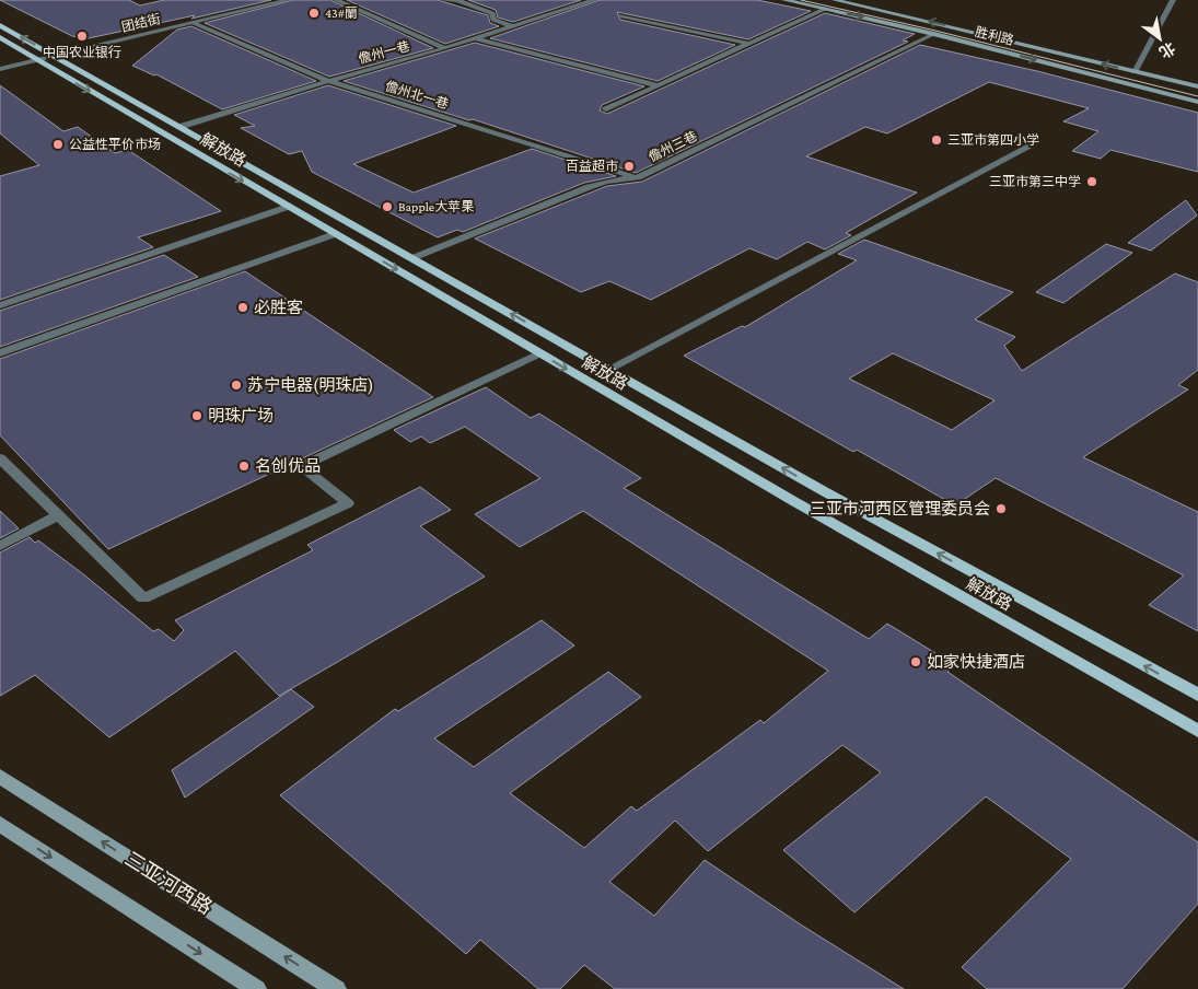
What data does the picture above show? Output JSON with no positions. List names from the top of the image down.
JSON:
{
  "streets": {
    "main road": ["胜利路", "解放路", "三亚河西路"],
    "street": [
      "团结街",
      "儋州一巷",
      "儋州北一巷",
      "儋州三巷"
    ]
  },
  "crossings": [
    ["团结街", "儋州北一巷"],
    ["团结街", "解放路"],
    ["胜利路", "儋州三巷"],
    ["儋州一巷", "儋州北一巷"],
    ["儋州一巷", "解放路"],
    ["儋州北一巷", "儋州三巷"],
    ["儋州三巷", "解放路"]
  ],
  "places": [
    "43#蘭",
    "中国农业银行",
    "三亚市第四小学",
    "公益性平价市场",
    "百益超市",
    "三亚市第三中学",
    "Bapple大苹果",
    "必胜客",
    "苏宁电器(明珠店)",
    "明珠广场",
    "名创优品",
    "三亚市河西区管理委员会",
    "如家快捷酒店"
  ],
  "north": "bottom right"
}
